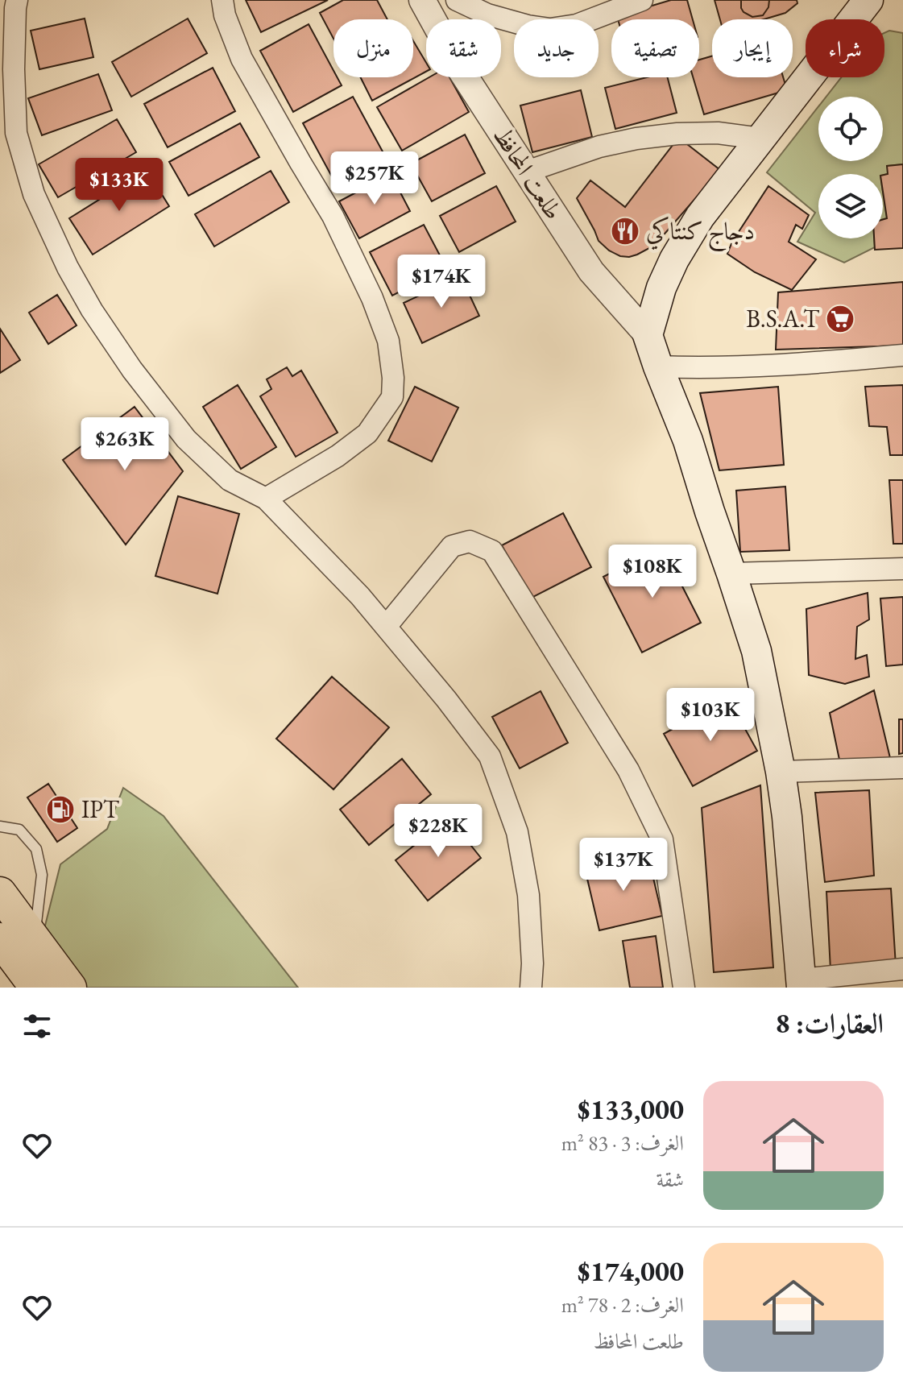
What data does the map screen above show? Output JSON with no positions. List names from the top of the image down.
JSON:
{
  "streets": {
    "street": ["طلعت المحافظ"]
  },
  "places": {
    "restaurant": ["دجاج كنتاكي"],
    "supermarket": ["B.S.A.T"],
    "fuel station": ["IPT"]
  },
  "page": {
    "chip": [
      "شراء",
      "إيجار",
      "تصفية",
      "جديد",
      "شقة",
      "منزل"
    ],
    "price": [
      "$257K",
      "$133K",
      "$174K",
      "$263K",
      "$108K",
      "$103K",
      "$228K",
      "$137K"
    ],
    "heading": "العقارات: 8",
    "list": [
      {
        "name": "$133,000",
        "note": "الغرف: 3 · 83 m² · شقة"
      },
      {
        "name": "$174,000",
        "note": "الغرف: 2 · 78 m² · طلعت المحافظ"
      }
    ]
  }
}
